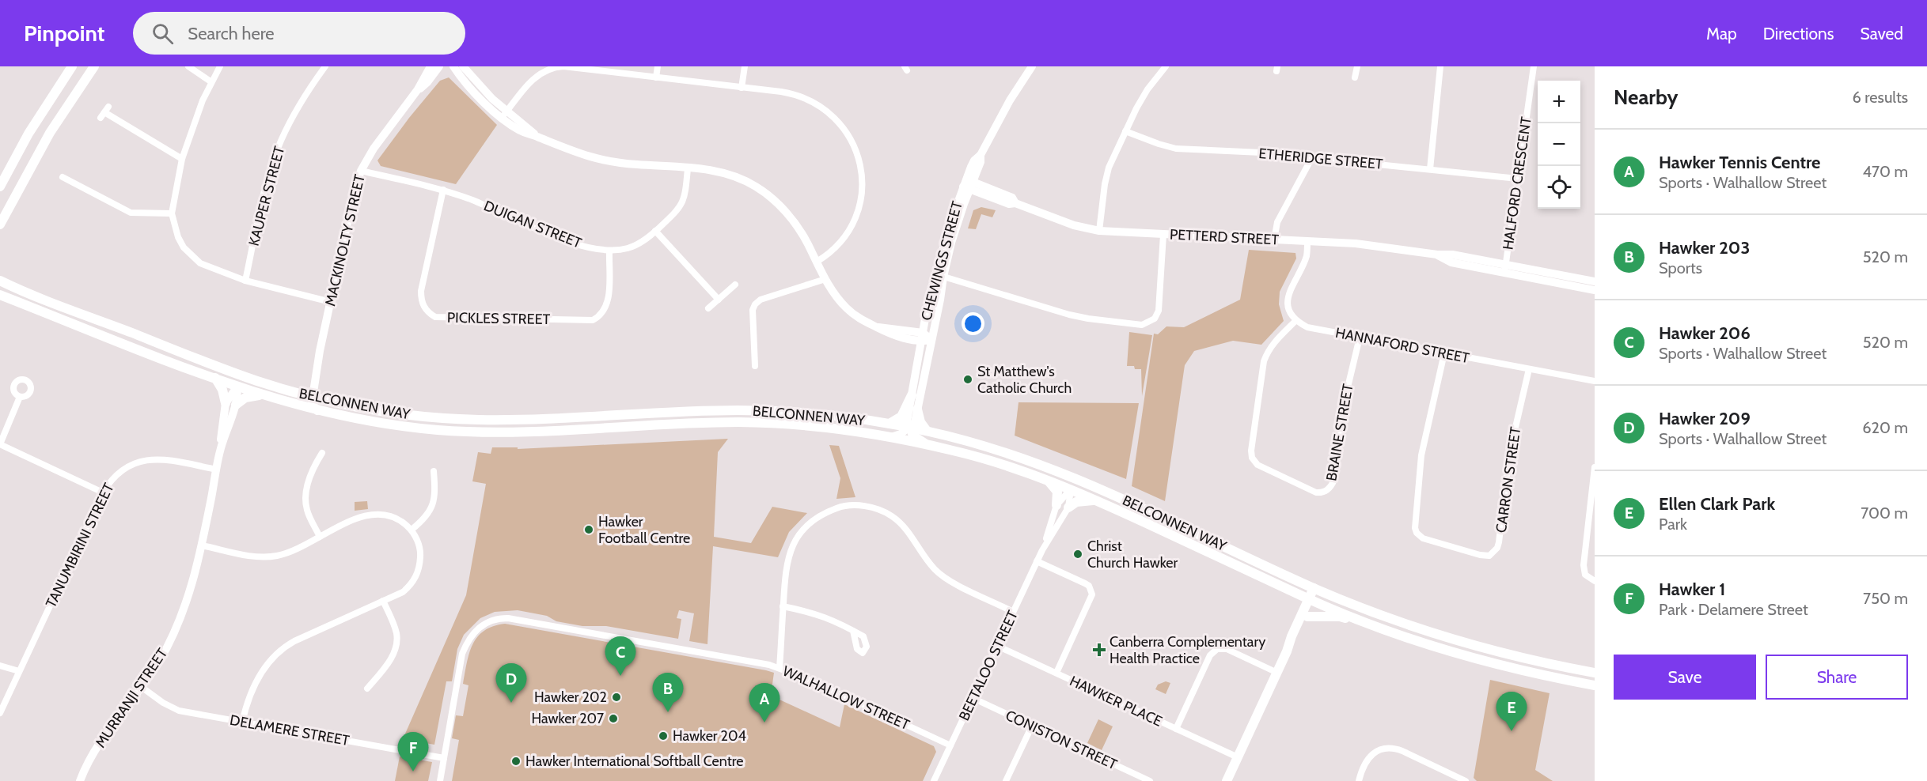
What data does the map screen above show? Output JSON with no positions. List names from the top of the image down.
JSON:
{
  "streets": {
    "main road": ["BELCONNEN WAY"],
    "street": [
      "ETHERIDGE STREET",
      "HALFORD CRESCENT",
      "KAUPER STREET",
      "DUIGAN STREET",
      "PETTERD STREET",
      "MACKINOLTY STREET",
      "CHEWINGS STREET",
      "PICKLES STREET",
      "HANNAFORD STREET",
      "BRAINE STREET",
      "CARRON STREET",
      "TANUMBIRINI STREET",
      "BEETALOO STREET",
      "MURRANJI STREET",
      "WALHALLOW STREET",
      "HAWKER PLACE",
      "DELAMERE STREET",
      "CONISTON STREET"
    ]
  },
  "crossings": [
    ["ETHERIDGE STREET", "HALFORD CRESCENT"],
    ["HALFORD CRESCENT", "PETTERD STREET"],
    ["DUIGAN STREET", "MACKINOLTY STREET"],
    ["DUIGAN STREET", "PICKLES STREET"],
    ["PETTERD STREET", "CHEWINGS STREET"],
    ["MACKINOLTY STREET", "BELCONNEN WAY"],
    ["CHEWINGS STREET", "BELCONNEN WAY"],
    ["HANNAFORD STREET", "BRAINE STREET"],
    ["HANNAFORD STREET", "CARRON STREET"],
    ["BELCONNEN WAY", "BEETALOO STREET"],
    ["BELCONNEN WAY", "MURRANJI STREET"],
    ["TANUMBIRINI STREET", "MURRANJI STREET"],
    ["BEETALOO STREET", "WALHALLOW STREET"],
    ["BEETALOO STREET", "HAWKER PLACE"],
    ["BEETALOO STREET", "CONISTON STREET"],
    ["MURRANJI STREET", "DELAMERE STREET"],
    ["WALHALLOW STREET", "DELAMERE STREET"]
  ],
  "places": {
    "other": [
      "St Matthew's Catholic Church",
      "Hawker Football Centre",
      "Christ Church Hawker",
      "Hawker 202",
      "Hawker 207",
      "Hawker 204",
      "Hawker International Softball Centre"
    ],
    "health": ["Canberra Complementary Health Practice"]
  },
  "page": {
    "header": "Pinpoint",
    "search": "Search here",
    "nav": ["Map", "Directions", "Saved"],
    "heading": ["Nearby", "6 results"],
    "map_buttons": ["+", "−"],
    "list": [
      {
        "mark": "A",
        "name": "Hawker Tennis Centre",
        "note": "Sports · Walhallow Street",
        "value": "470 m"
      },
      {
        "mark": "B",
        "name": "Hawker 203",
        "note": "Sports",
        "value": "520 m"
      },
      {
        "mark": "C",
        "name": "Hawker 206",
        "note": "Sports · Walhallow Street",
        "value": "520 m"
      },
      {
        "mark": "D",
        "name": "Hawker 209",
        "note": "Sports · Walhallow Street",
        "value": "620 m"
      },
      {
        "mark": "E",
        "name": "Ellen Clark Park",
        "note": "Park",
        "value": "700 m"
      },
      {
        "mark": "F",
        "name": "Hawker 1",
        "note": "Park · Delamere Street",
        "value": "750 m"
      }
    ],
    "pins": [
      "C",
      "D",
      "B",
      "A",
      "E",
      "F"
    ],
    "buttons": ["Save", "Share"]
  }
}
